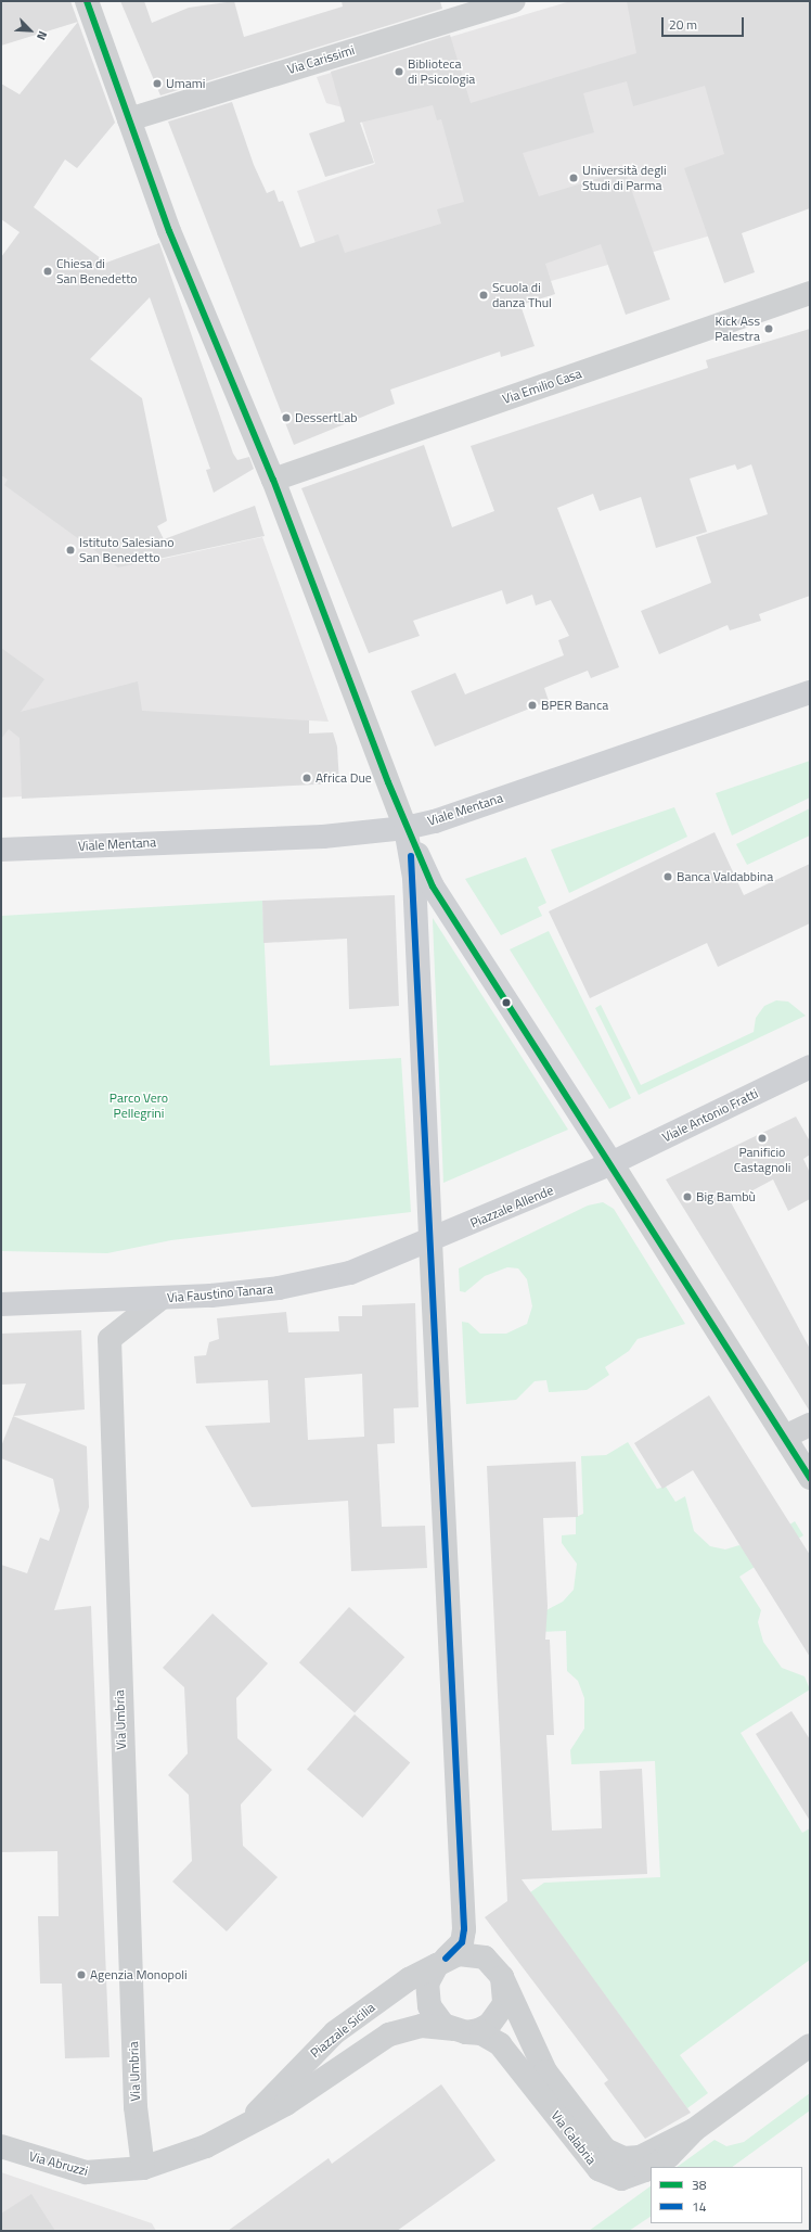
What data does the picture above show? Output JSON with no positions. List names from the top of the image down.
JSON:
{
  "streets": {
    "main road": [
      "Viale Mentana",
      "Viale Antonio Fratti",
      "Piazzale Allende",
      "Via Faustino Tanara"
    ],
    "street": [
      "Via Carissimi",
      "Via Emilio Casa",
      "Via Umbria",
      "Piazzale Sicilia",
      "Via Calabria",
      "Via Abruzzi"
    ]
  },
  "crossings": [
    ["Viale Antonio Fratti", "Piazzale Allende"],
    ["Piazzale Allende", "Via Faustino Tanara"],
    ["Via Faustino Tanara", "Via Umbria"],
    ["Via Umbria", "Piazzale Sicilia"],
    ["Via Umbria", "Via Abruzzi"],
    ["Piazzale Sicilia", "Via Calabria"],
    ["Piazzale Sicilia", "Via Abruzzi"]
  ],
  "parks": ["Parco Vero Pellegrini"],
  "places": [
    "Biblioteca di Psicologia",
    "Umami",
    "Università degli Studi di Parma",
    "Chiesa di San Benedetto",
    "Scuola di danza Thul",
    "Kick Ass Palestra",
    "DessertLab",
    "Istituto Salesiano San Benedetto",
    "BPER Banca",
    "Africa Due",
    "Banca Valdabbina",
    "Panificio Castagnoli",
    "Big Bambù",
    "Agenzia Monopoli"
  ],
  "lines": ["transit line 38", "transit line 14"],
  "legend": ["38", "14"],
  "scale_bar": "20 m",
  "north": "bottom right"
}
